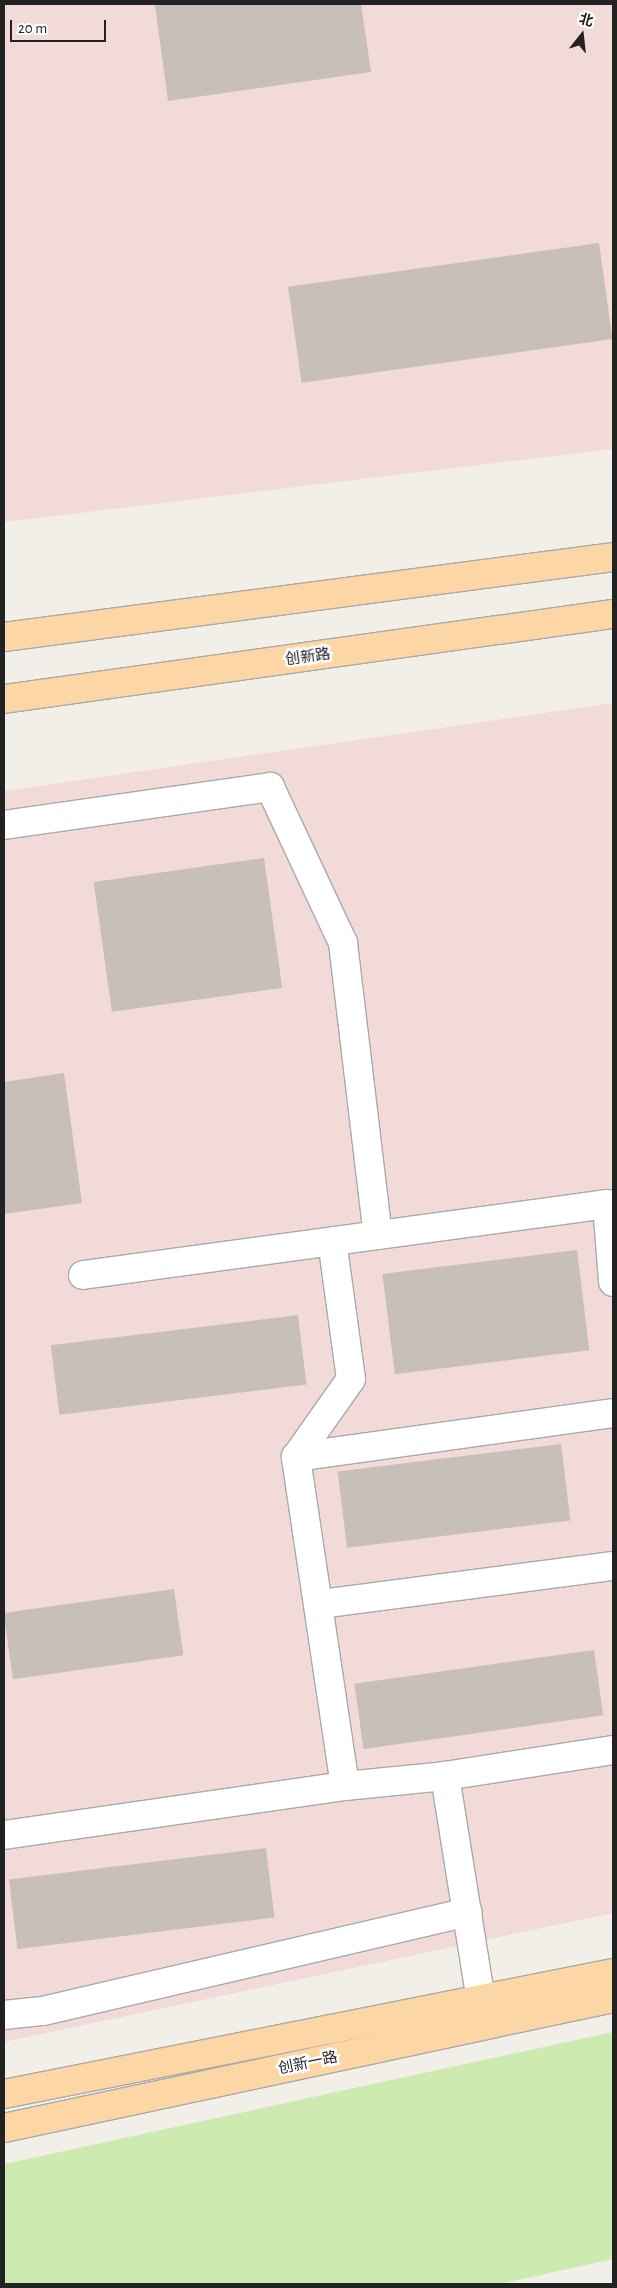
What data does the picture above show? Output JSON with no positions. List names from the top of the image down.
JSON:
{
  "streets": {
    "main road": ["创新路", "创新一路"]
  },
  "scale_bar": "20 m",
  "north": "top"
}
